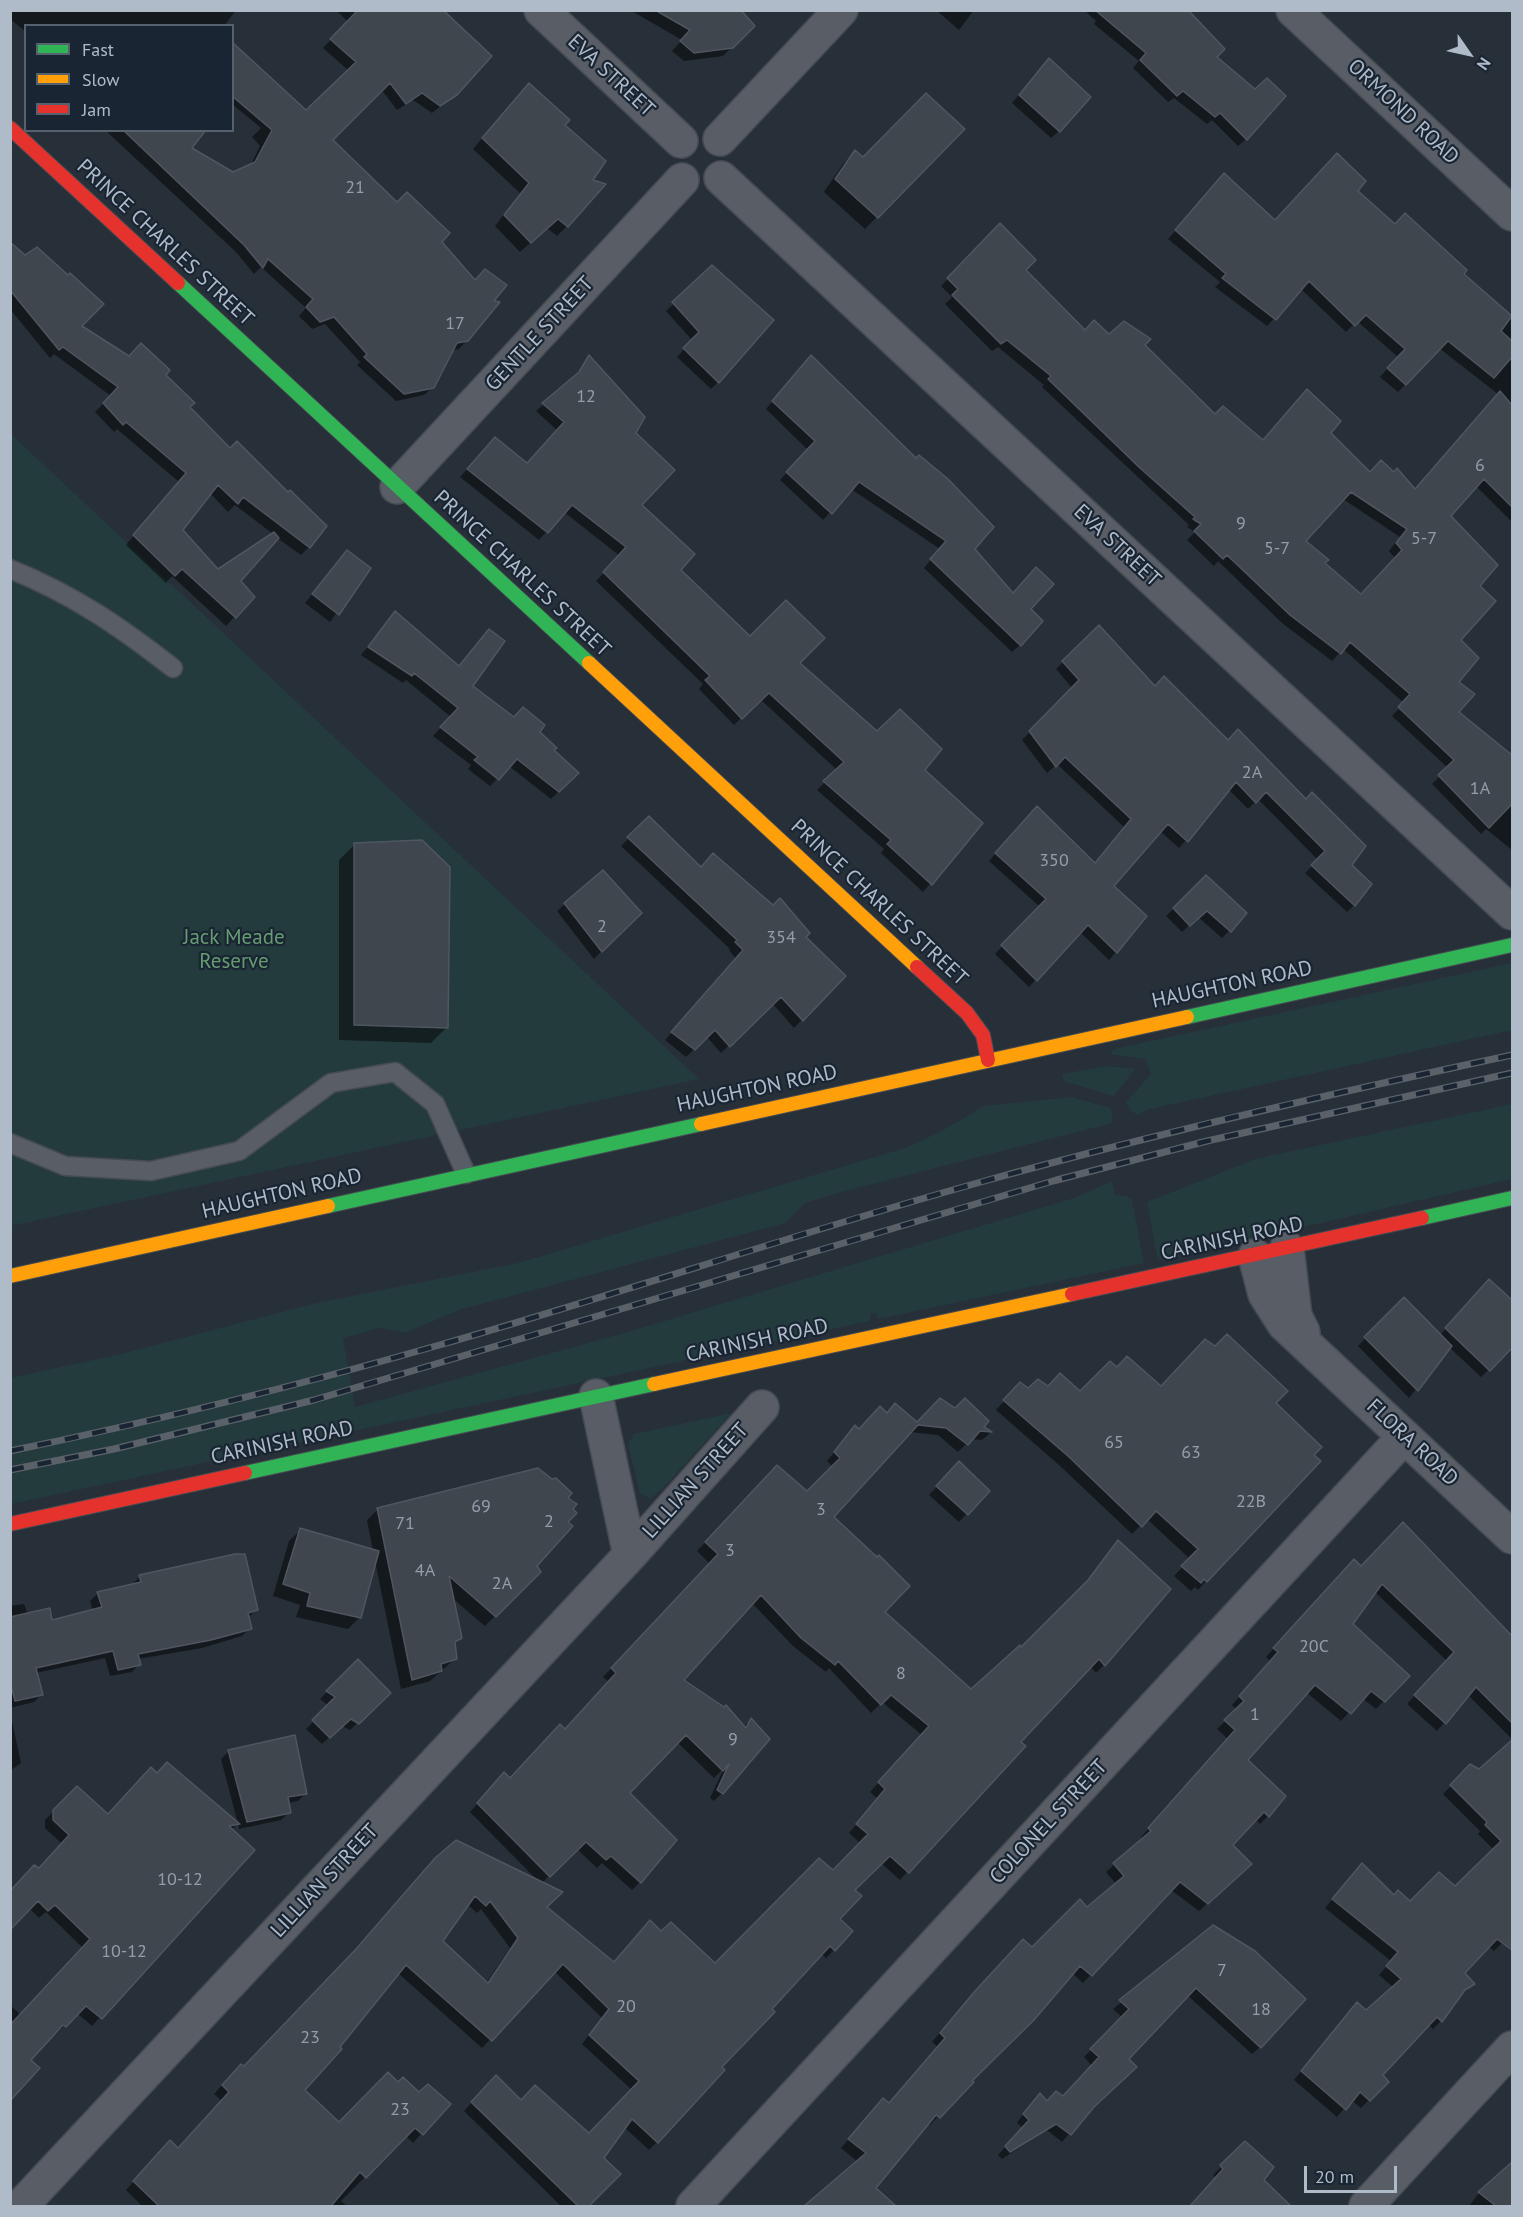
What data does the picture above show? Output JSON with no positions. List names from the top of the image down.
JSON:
{
  "streets": {
    "street": [
      "EVA STREET",
      "ORMOND ROAD",
      "PRINCE CHARLES STREET",
      "GENTLE STREET",
      "HAUGHTON ROAD",
      "CARINISH ROAD",
      "FLORA ROAD",
      "LILLIAN STREET",
      "COLONEL STREET"
    ]
  },
  "crossings": [
    ["EVA STREET", "GENTLE STREET"],
    ["PRINCE CHARLES STREET", "GENTLE STREET"],
    ["PRINCE CHARLES STREET", "HAUGHTON ROAD"],
    ["CARINISH ROAD", "FLORA ROAD"],
    ["CARINISH ROAD", "LILLIAN STREET"],
    ["FLORA ROAD", "COLONEL STREET"]
  ],
  "parks": ["Jack Meade Reserve"],
  "house_numbers": [
    "21",
    "17",
    "12",
    "6",
    "9",
    "5-7",
    "5-7",
    "2A",
    "1A",
    "350",
    "2",
    "354",
    "65",
    "63",
    "22B",
    "69",
    "3",
    "2",
    "71",
    "3",
    "4A",
    "2A",
    "20C",
    "8",
    "1",
    "9",
    "10-12",
    "10-12",
    "7",
    "20",
    "18",
    "23",
    "23"
  ],
  "legend": ["Fast", "Slow", "Jam"],
  "scale_bar": "20 m",
  "north": "bottom right"
}
